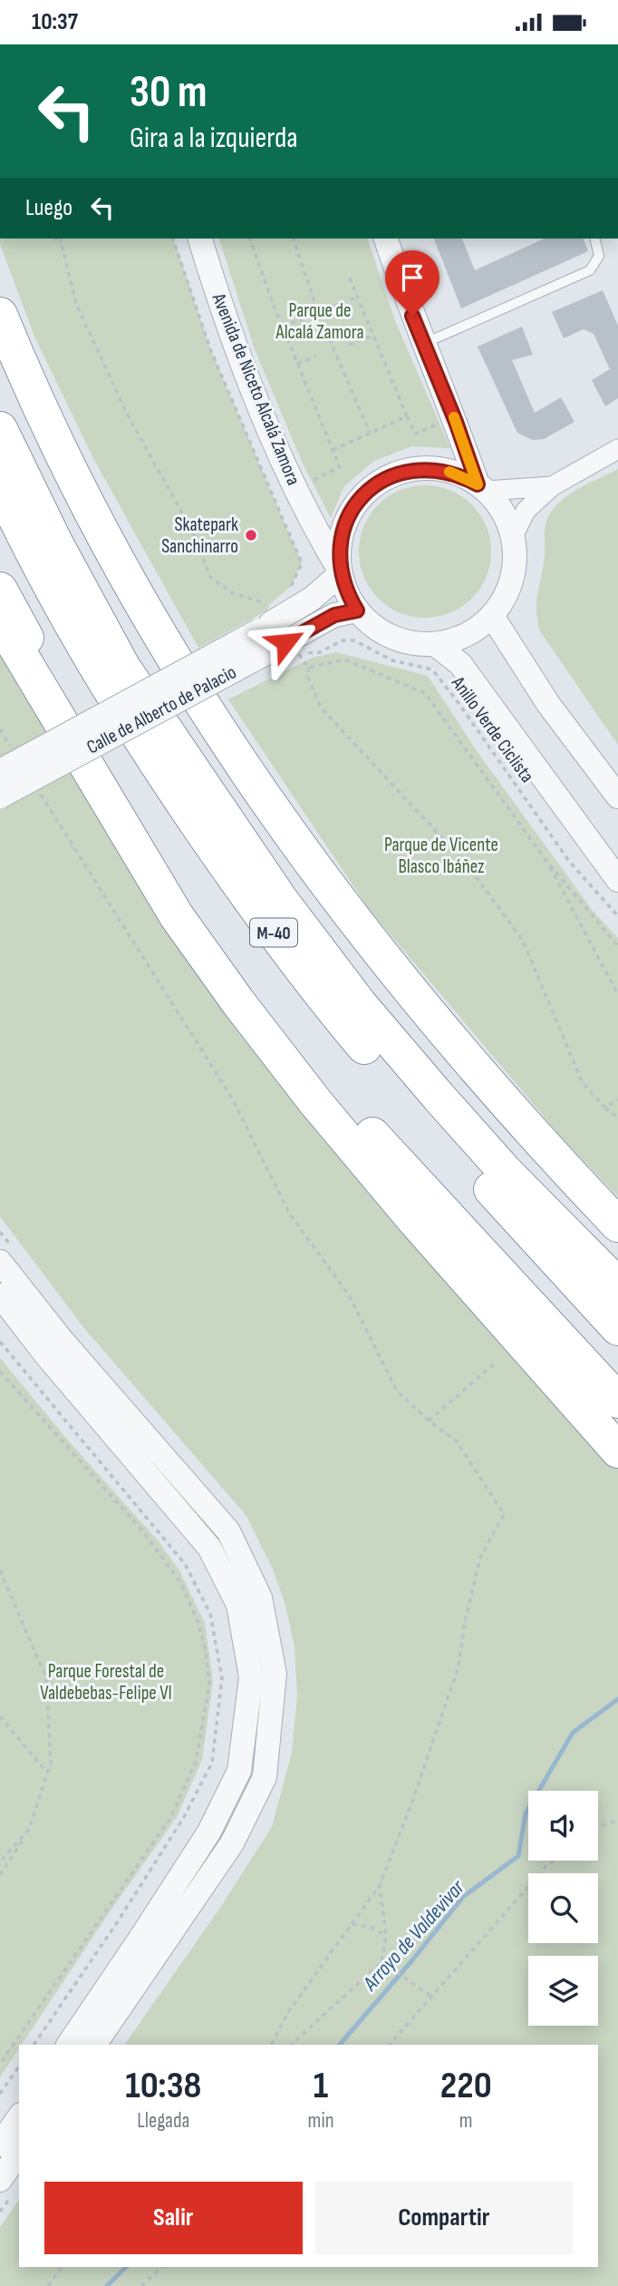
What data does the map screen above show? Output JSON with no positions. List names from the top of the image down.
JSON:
{
  "streets": {
    "highway": ["M-40"],
    "street": ["Avenida de Niceto Alcalá Zamora", "Calle de Alberto de Palacio"],
    "path": ["Anillo Verde Ciclista"]
  },
  "crossings": [
    ["Avenida de Niceto Alcalá Zamora", "Calle de Alberto de Palacio"],
    ["Calle de Alberto de Palacio", "Anillo Verde Ciclista"]
  ],
  "water": ["Arroyo de Valdevivar"],
  "parks": ["Parque de Alcalá Zamora", "Parque de Vicente Blasco Ibáñez", "Parque Forestal de Valdebebas-Felipe VI"],
  "places": ["Skatepark Sanchinarro"],
  "page": {
    "status": "10:37",
    "turn": ["30 m", "Gira a la izquierda"],
    "then": "Luego",
    "eta": [
      "10:38",
      "Llegada",
      "1",
      "min",
      "220",
      "m"
    ],
    "buttons": ["Salir", "Compartir"]
  }
}
